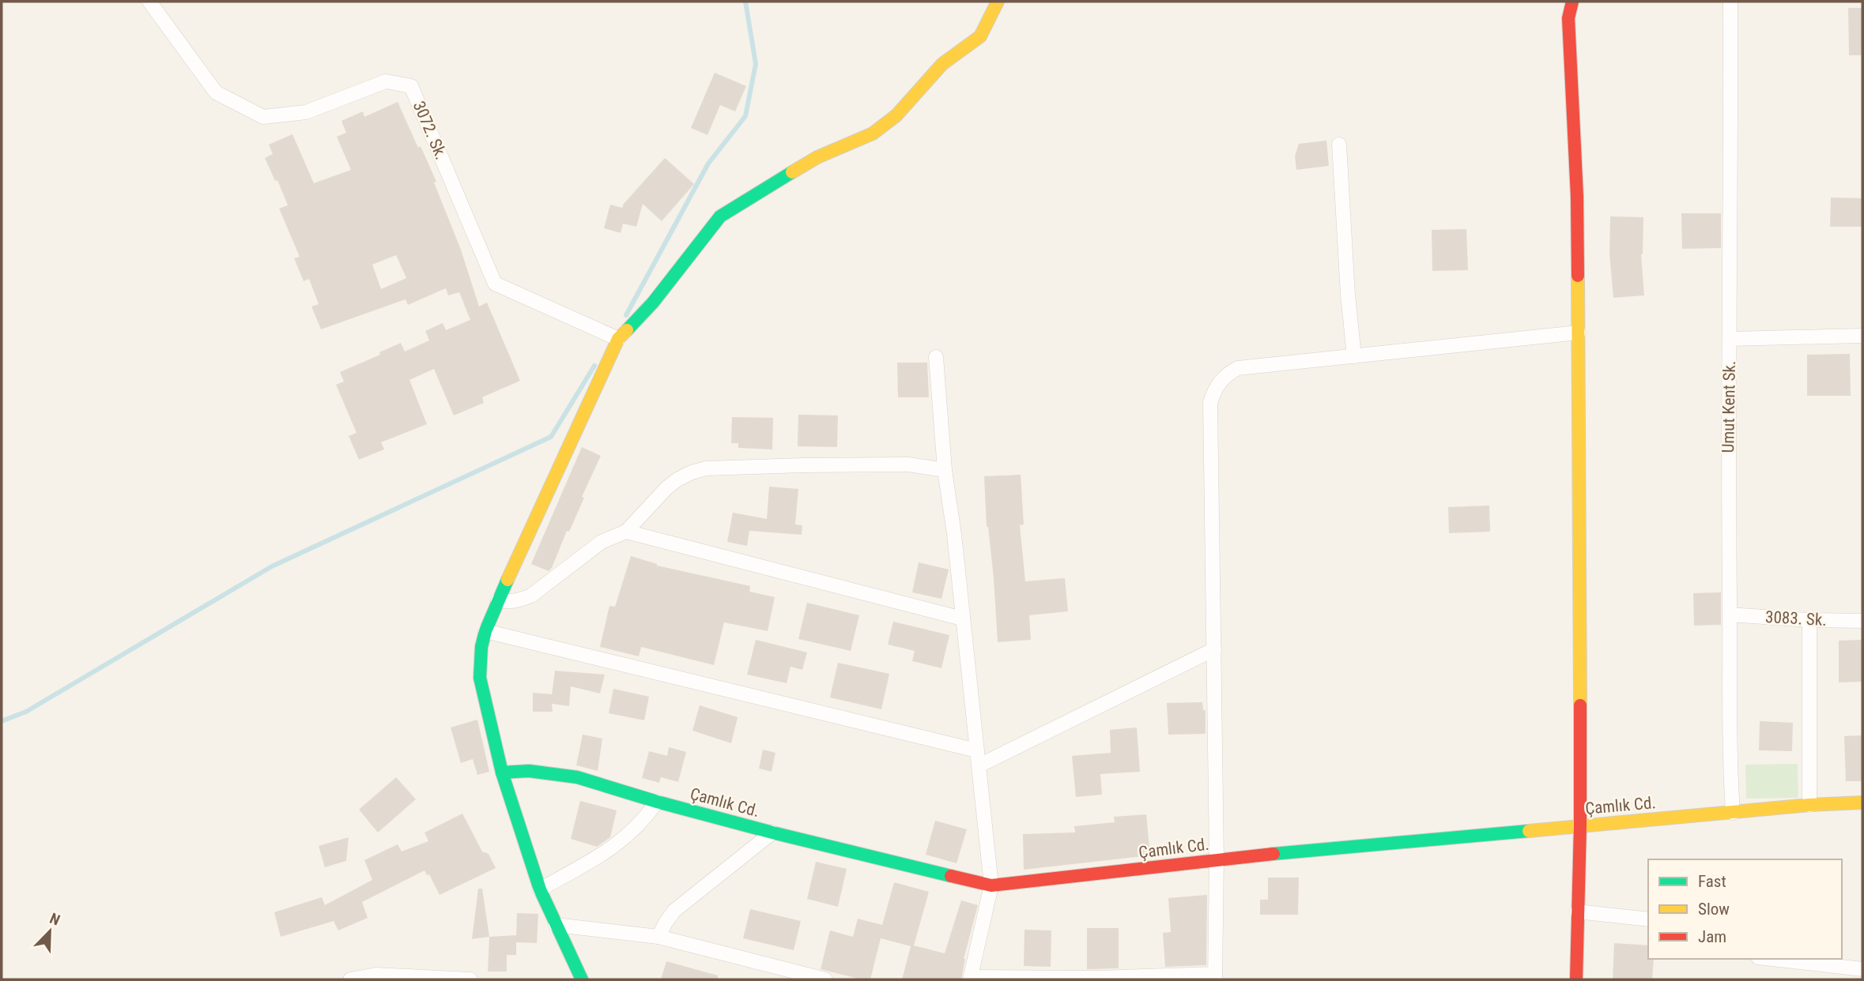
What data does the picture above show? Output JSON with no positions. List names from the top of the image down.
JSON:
{
  "streets": {
    "street": [
      "3072. Sk.",
      "Umut Kent Sk.",
      "3083. Sk.",
      "Çamlık Cd."
    ]
  },
  "crossings": [
    ["Umut Kent Sk.", "3083. Sk."],
    ["Umut Kent Sk.", "Çamlık Cd."]
  ],
  "legend": ["Fast", "Slow", "Jam"],
  "north": "top right"
}
